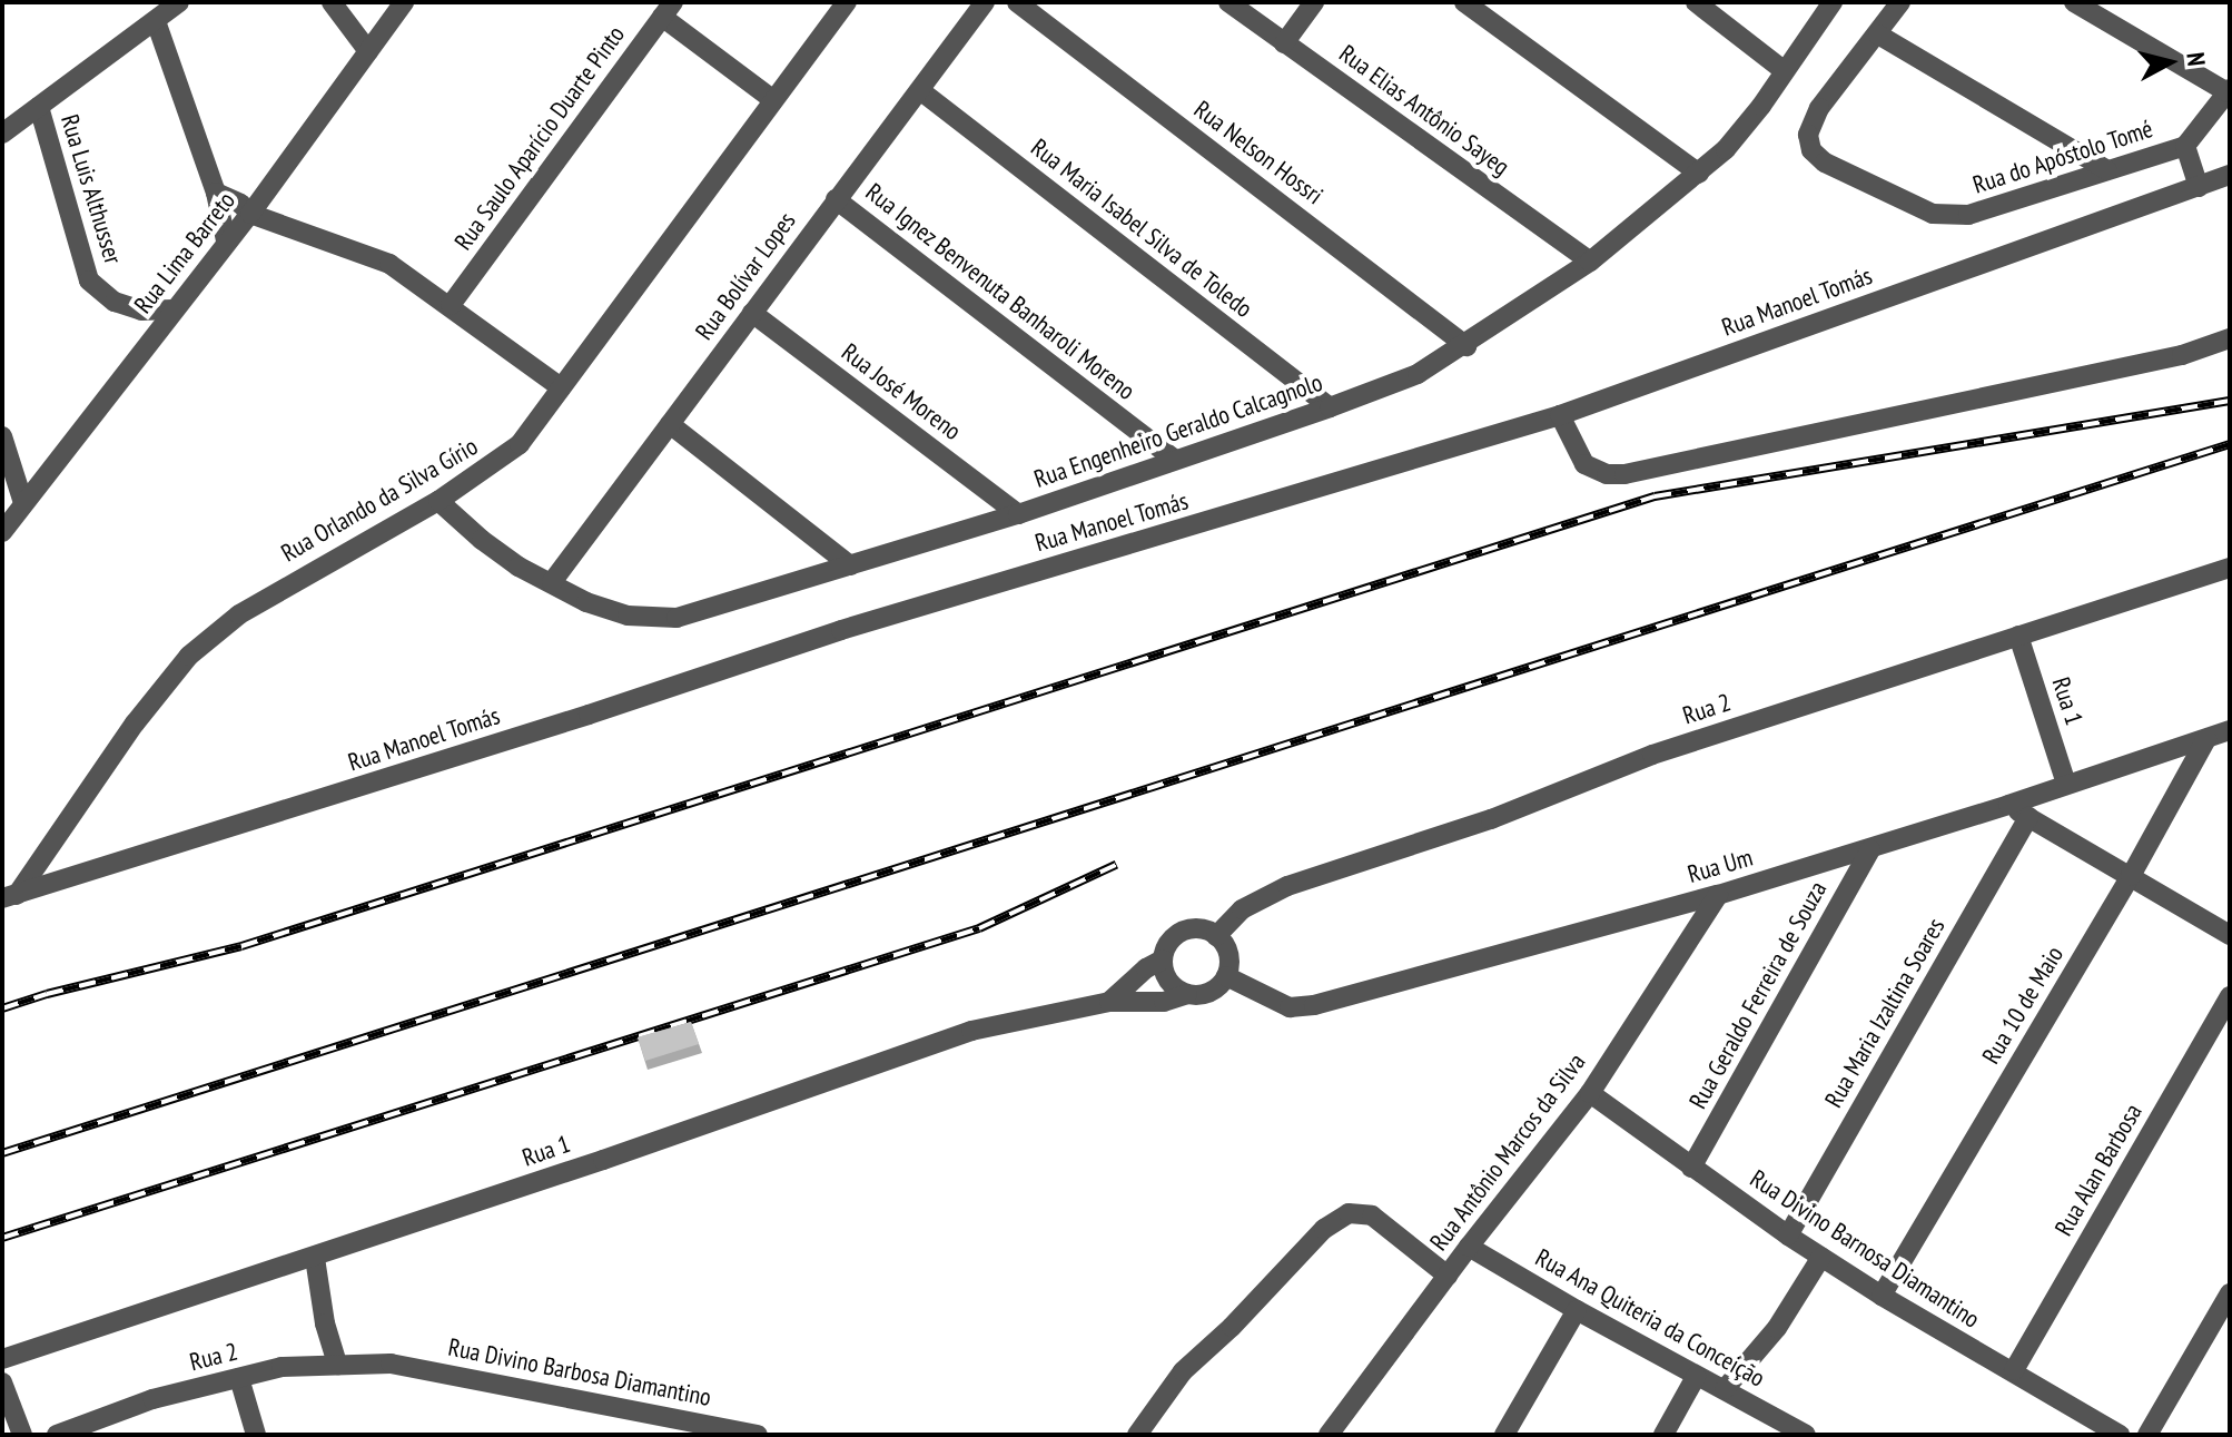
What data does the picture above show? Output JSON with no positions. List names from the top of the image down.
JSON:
{
  "streets": {
    "street": [
      "Rua Elias Antônio Sayeg",
      "Rua Saulo Aparício Duarte Pinto",
      "Rua Nelson Hossri",
      "Rua do Apóstolo Tomé",
      "Rua Luis Althusser",
      "Rua Maria Isabel Silva de Toledo",
      "Rua Lima Barreto",
      "Rua Bolívar Lopes",
      "Rua Ignez Benvenuta Banharoli Moreno",
      "Rua Manoel Tomás",
      "Rua José Moreno",
      "Rua Engenheiro Geraldo Calcagnolo",
      "Rua Orlando da Silva Gírio",
      "Rua 1",
      "Rua 2",
      "Rua Um",
      "Rua Geraldo Ferreira de Souza",
      "Rua 10 de Maio",
      "Rua Maria Izaltina Soares",
      "Rua Antônio Marcos da Silva",
      "Rua Alan Barbosa",
      "Rua Divino Barnosa Diamantino",
      "Rua Ana Quiteria da Conceição",
      "Rua Divino Barbosa Diamantino"
    ]
  },
  "crossings": [
    ["Rua Elias Antônio Sayeg", "Rua Engenheiro Geraldo Calcagnolo"],
    ["Rua Nelson Hossri", "Rua Engenheiro Geraldo Calcagnolo"],
    ["Rua Luis Althusser", "Rua Lima Barreto"],
    ["Rua Maria Isabel Silva de Toledo", "Rua Bolívar Lopes"],
    ["Rua Maria Isabel Silva de Toledo", "Rua Engenheiro Geraldo Calcagnolo"],
    ["Rua Bolívar Lopes", "Rua Ignez Benvenuta Banharoli Moreno"],
    ["Rua Bolívar Lopes", "Rua José Moreno"],
    ["Rua Bolívar Lopes", "Rua Engenheiro Geraldo Calcagnolo"],
    ["Rua Ignez Benvenuta Banharoli Moreno", "Rua Engenheiro Geraldo Calcagnolo"],
    ["Rua Manoel Tomás", "Rua Orlando da Silva Gírio"],
    ["Rua José Moreno", "Rua Engenheiro Geraldo Calcagnolo"],
    ["Rua Engenheiro Geraldo Calcagnolo", "Rua Orlando da Silva Gírio"],
    ["Rua 1", "Rua 2"],
    ["Rua 1", "Rua Um"],
    ["Rua 2", "Rua Um"],
    ["Rua 2", "Rua Divino Barbosa Diamantino"],
    ["Rua Um", "Rua Geraldo Ferreira de Souza"],
    ["Rua Um", "Rua 10 de Maio"],
    ["Rua Um", "Rua Antônio Marcos da Silva"],
    ["Rua Geraldo Ferreira de Souza", "Rua Divino Barnosa Diamantino"],
    ["Rua 10 de Maio", "Rua Divino Barnosa Diamantino"],
    ["Rua Maria Izaltina Soares", "Rua Divino Barnosa Diamantino"],
    ["Rua Antônio Marcos da Silva", "Rua Divino Barnosa Diamantino"],
    ["Rua Antônio Marcos da Silva", "Rua Ana Quiteria da Conceição"],
    ["Rua Alan Barbosa", "Rua Divino Barnosa Diamantino"]
  ],
  "north": "right"
}
